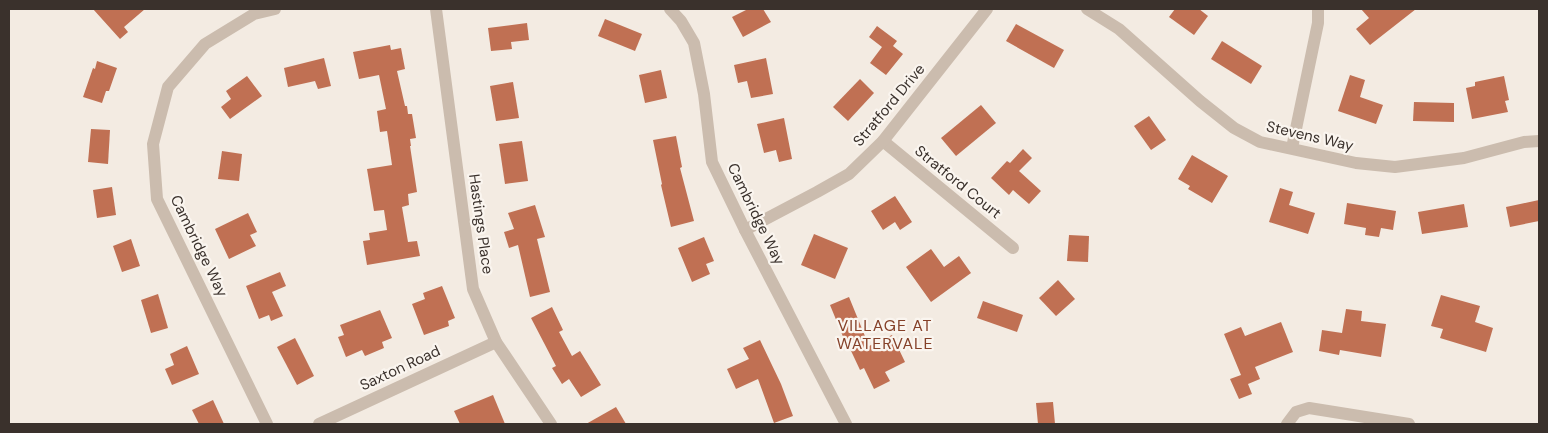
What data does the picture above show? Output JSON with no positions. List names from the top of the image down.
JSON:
{
  "streets": {
    "street": [
      "Stratford Drive",
      "Stevens Way",
      "Stratford Court",
      "Cambridge Way",
      "Hastings Place",
      "Saxton Road"
    ]
  },
  "crossings": [
    ["Stratford Drive", "Stratford Court"],
    ["Stratford Drive", "Cambridge Way"],
    ["Hastings Place", "Saxton Road"]
  ],
  "districts": ["VILLAGE AT WATERVALE"]
}
